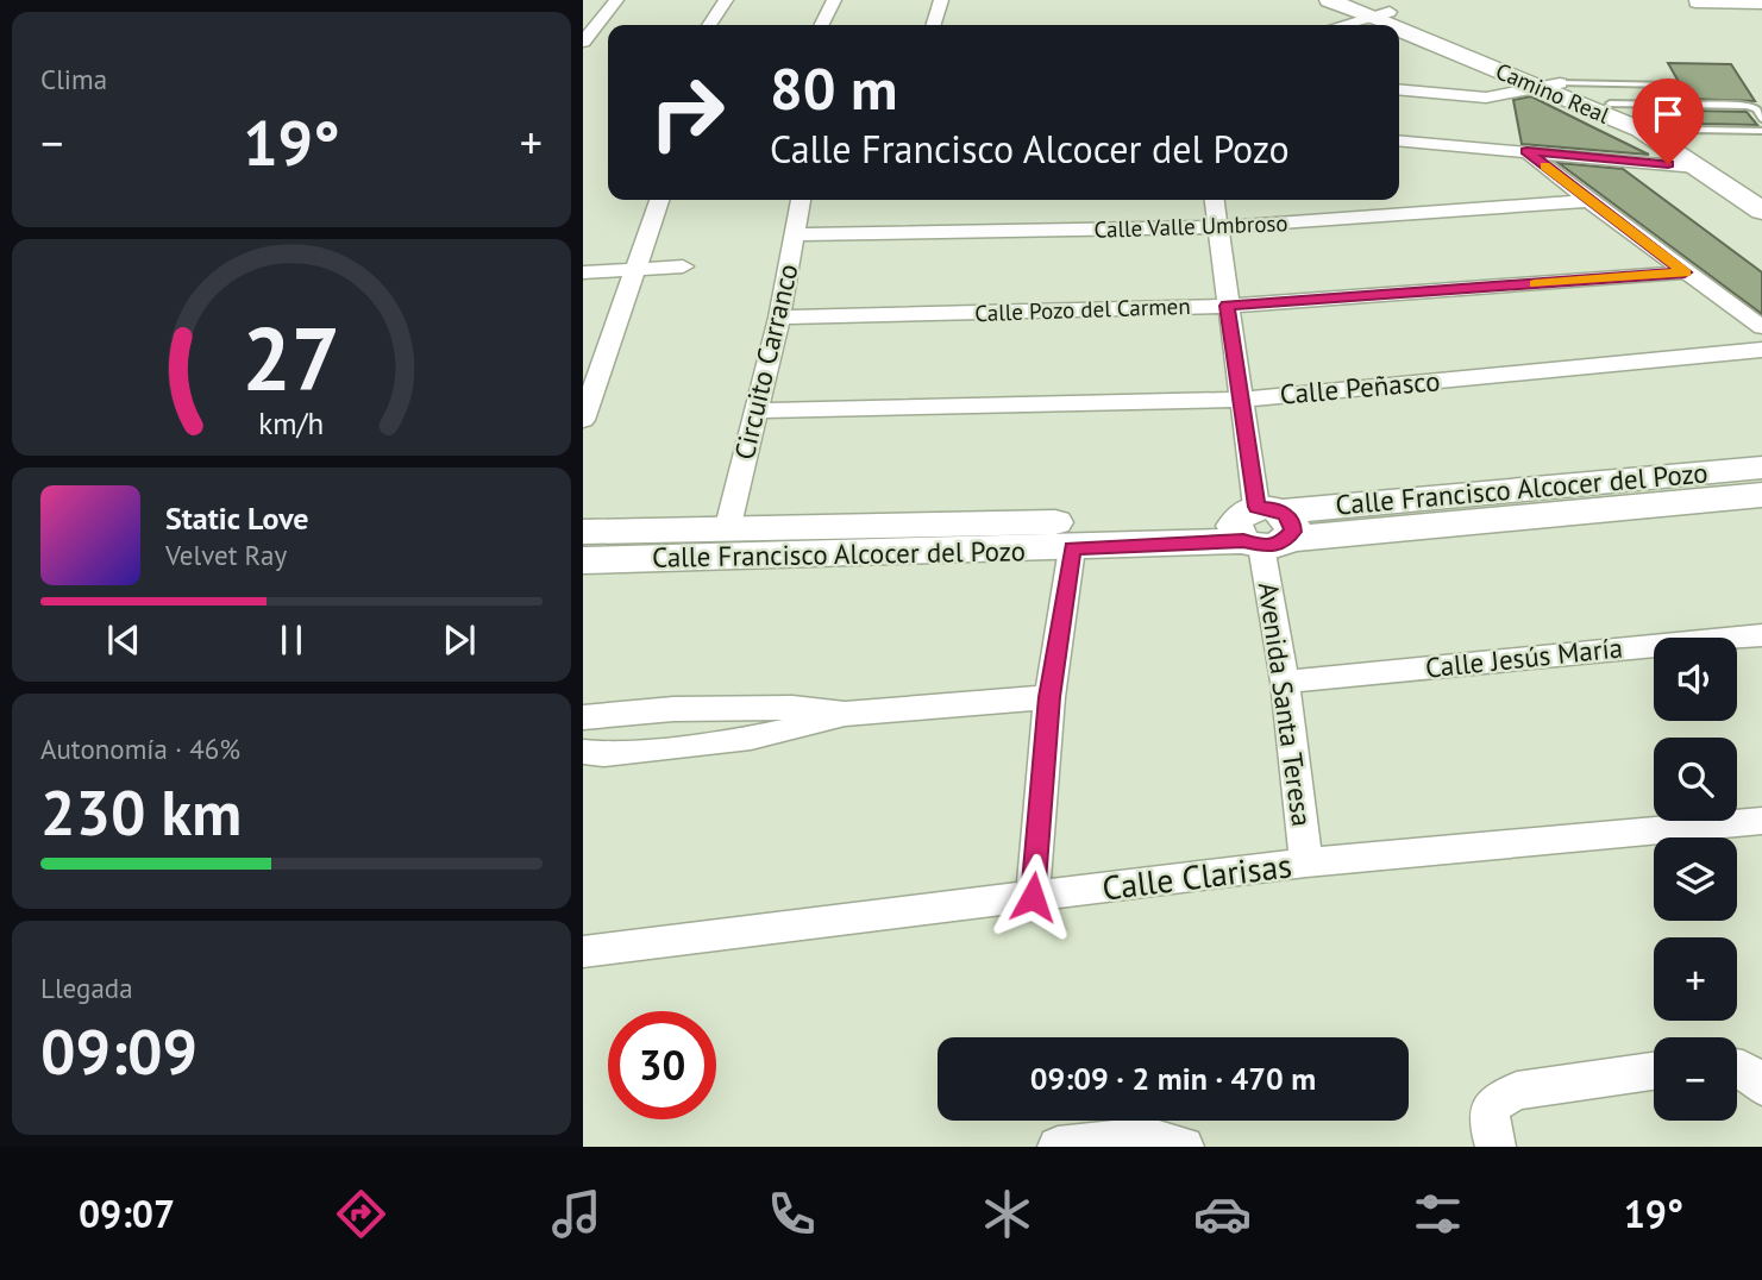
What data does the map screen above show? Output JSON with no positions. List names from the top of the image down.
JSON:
{
  "streets": {
    "street": [
      "Camino Real",
      "Calle Valle Umbroso",
      "Calle Pozo del Carmen",
      "Circuito Carranco",
      "Calle Peñasco",
      "Calle Francisco Alcocer del Pozo",
      "Calle Jesús María",
      "Avenida Santa Teresa",
      "Calle Clarisas"
    ]
  },
  "crossings": [
    ["Calle Valle Umbroso", "Circuito Carranco"],
    ["Calle Valle Umbroso", "Avenida Santa Teresa"],
    ["Calle Pozo del Carmen", "Circuito Carranco"],
    ["Calle Pozo del Carmen", "Avenida Santa Teresa"],
    ["Circuito Carranco", "Calle Peñasco"],
    ["Circuito Carranco", "Calle Francisco Alcocer del Pozo"],
    ["Calle Peñasco", "Avenida Santa Teresa"],
    ["Calle Francisco Alcocer del Pozo", "Avenida Santa Teresa"],
    ["Calle Jesús María", "Avenida Santa Teresa"],
    ["Avenida Santa Teresa", "Calle Clarisas"]
  ],
  "page": {
    "tile": [
      "Clima",
      ["Autonomía · 46%", "230 km"],
      ["Llegada", "09:09"]
    ],
    "turn": ["80 m", "Calle Francisco Alcocer del Pozo"],
    "heat": ["−", "19°", "+"],
    "song": ["Static Love", "Velvet Ray"],
    "map_buttons": ["+", "−"],
    "limit": "30",
    "trip": "09:09 · 2 min · 470 m",
    "tabs": ["09:07", "19°"],
    "gauge": ["27", "km/h"]
  }
}
